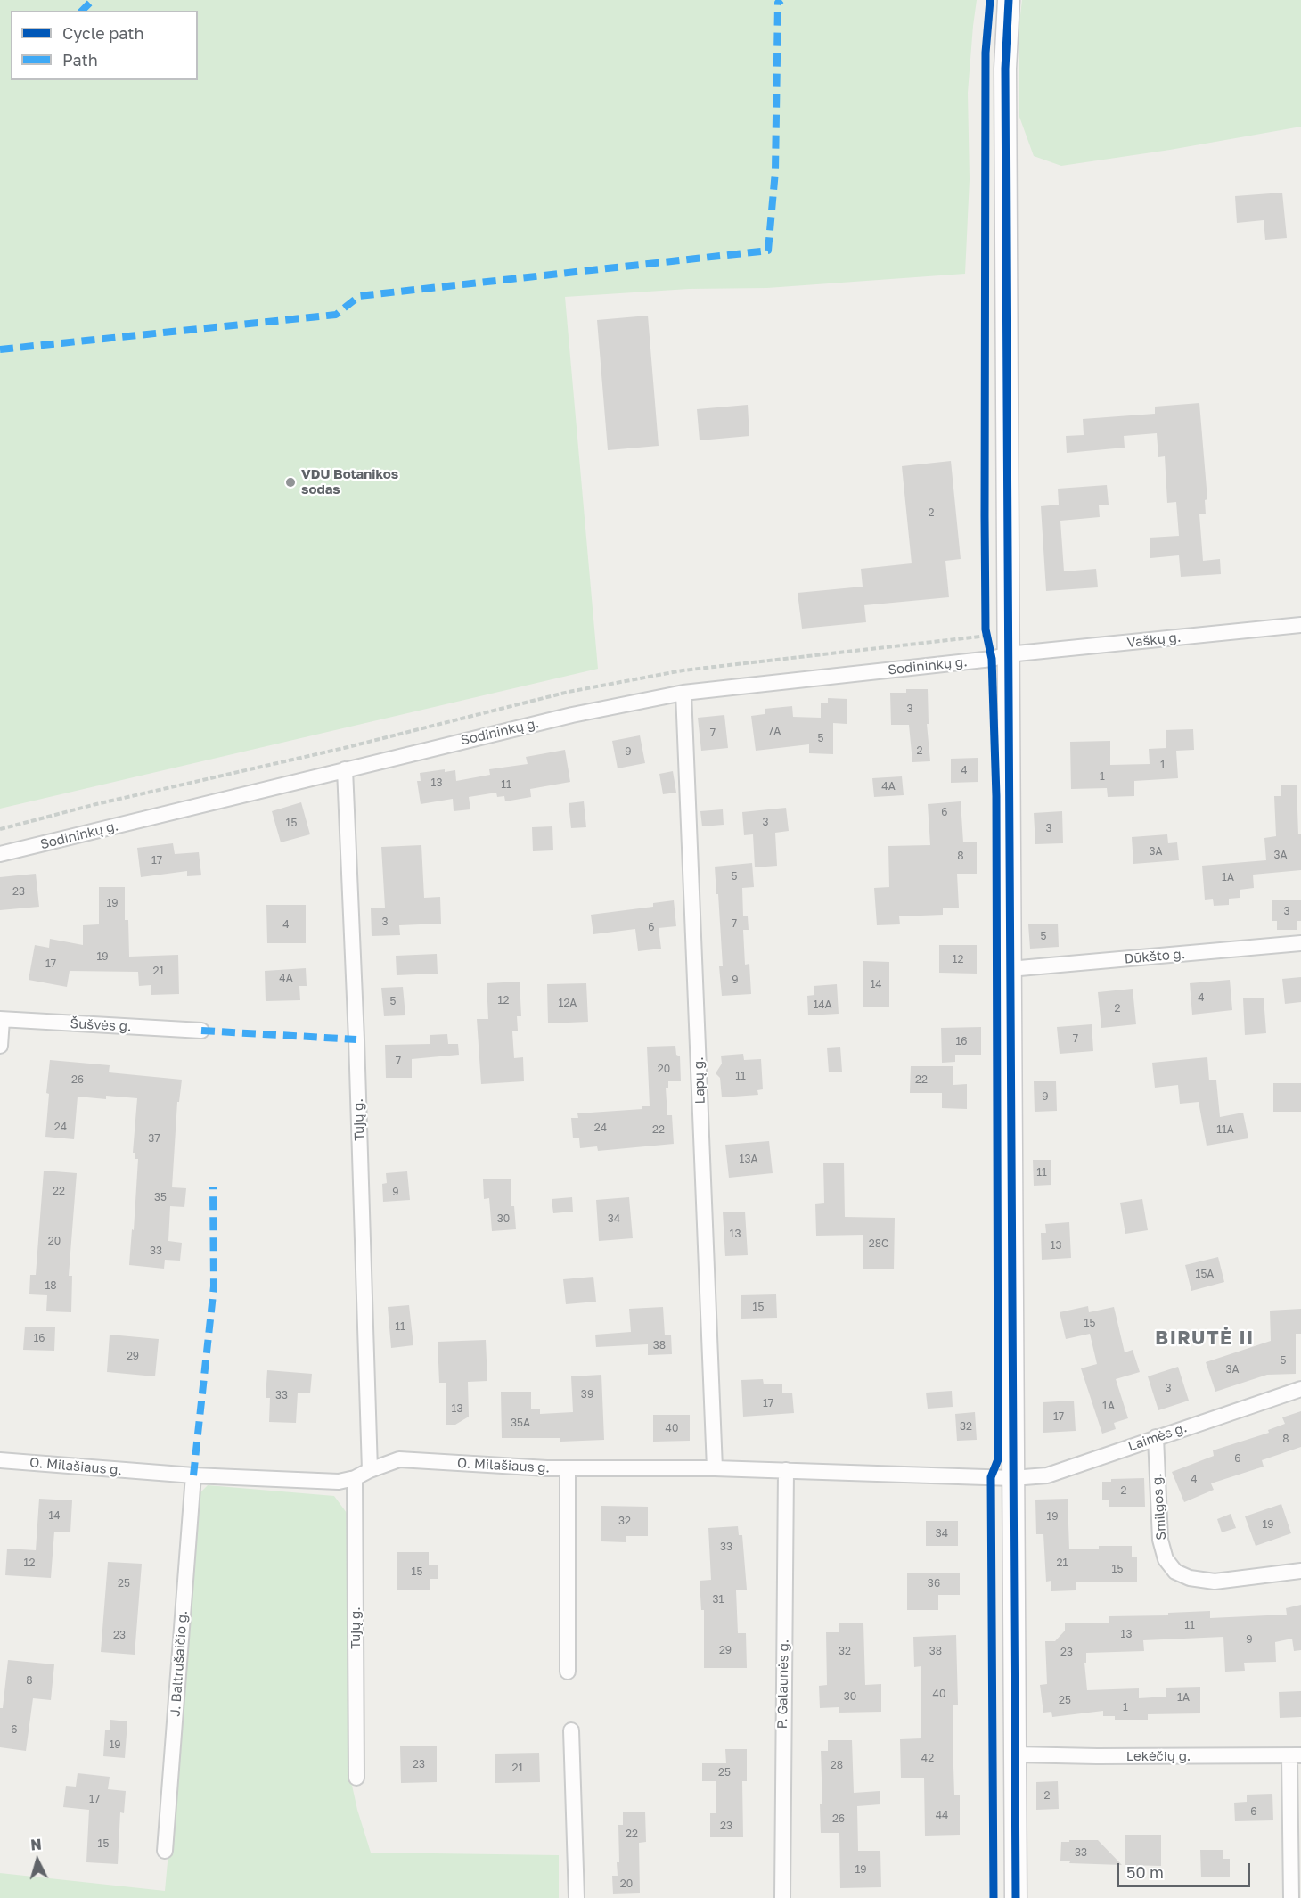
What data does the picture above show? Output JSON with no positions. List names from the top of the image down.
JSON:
{
  "streets": {
    "street": [
      "Vaškų g.",
      "Sodininkų g.",
      "Dūkšto g.",
      "Šušvės g.",
      "Lapų g.",
      "Tujų g.",
      "Laimės g.",
      "O. Milašiaus g.",
      "Smilgos g.",
      "J. Baltrušaičio g.",
      "P. Galaunės g.",
      "Lekėčių g."
    ]
  },
  "crossings": [
    ["Vaškų g.", "Sodininkų g."],
    ["Sodininkų g.", "Lapų g."],
    ["Sodininkų g.", "Tujų g."],
    ["Lapų g.", "O. Milašiaus g."],
    ["Tujų g.", "O. Milašiaus g."],
    ["Laimės g.", "O. Milašiaus g."],
    ["Laimės g.", "Smilgos g."],
    ["O. Milašiaus g.", "J. Baltrušaičio g."],
    ["O. Milašiaus g.", "P. Galaunės g."]
  ],
  "districts": ["BIRUTĖ II"],
  "places": ["VDU Botanikos sodas"],
  "house_numbers": [
    "2",
    "3",
    "7A",
    "7",
    "5",
    "2",
    "9",
    "1",
    "4",
    "1",
    "13",
    "11",
    "4A",
    "6",
    "3",
    "15",
    "3",
    "3A",
    "3A",
    "8",
    "17",
    "5",
    "1A",
    "23",
    "19",
    "3",
    "3",
    "7",
    "4",
    "6",
    "5",
    "19",
    "12",
    "17",
    "21",
    "4A",
    "9",
    "14",
    "4",
    "12",
    "5",
    "12A",
    "14A",
    "2",
    "7",
    "16",
    "7",
    "20",
    "11",
    "26",
    "22",
    "9",
    "24",
    "24",
    "22",
    "11A",
    "37",
    "13A",
    "11",
    "22",
    "9",
    "35",
    "30",
    "34",
    "13",
    "20",
    "28C",
    "13",
    "33",
    "15A",
    "18",
    "15",
    "15",
    "11",
    "16",
    "38",
    "29",
    "5",
    "3A",
    "3",
    "39",
    "33",
    "17",
    "1A",
    "13",
    "17",
    "35A",
    "32",
    "40",
    "8",
    "6",
    "4",
    "2",
    "14",
    "19",
    "32",
    "19",
    "34",
    "33",
    "12",
    "21",
    "15",
    "15",
    "25",
    "36",
    "31",
    "11",
    "13",
    "23",
    "9",
    "29",
    "32",
    "38",
    "23",
    "8",
    "40",
    "30",
    "1A",
    "25",
    "1",
    "6",
    "19",
    "42",
    "23",
    "28",
    "21",
    "25",
    "2",
    "17",
    "6",
    "44",
    "26",
    "23",
    "22",
    "15",
    "33",
    "19",
    "20"
  ],
  "legend": ["Cycle path", "Path"],
  "scale_bar": "50 m",
  "north": "top"
}
